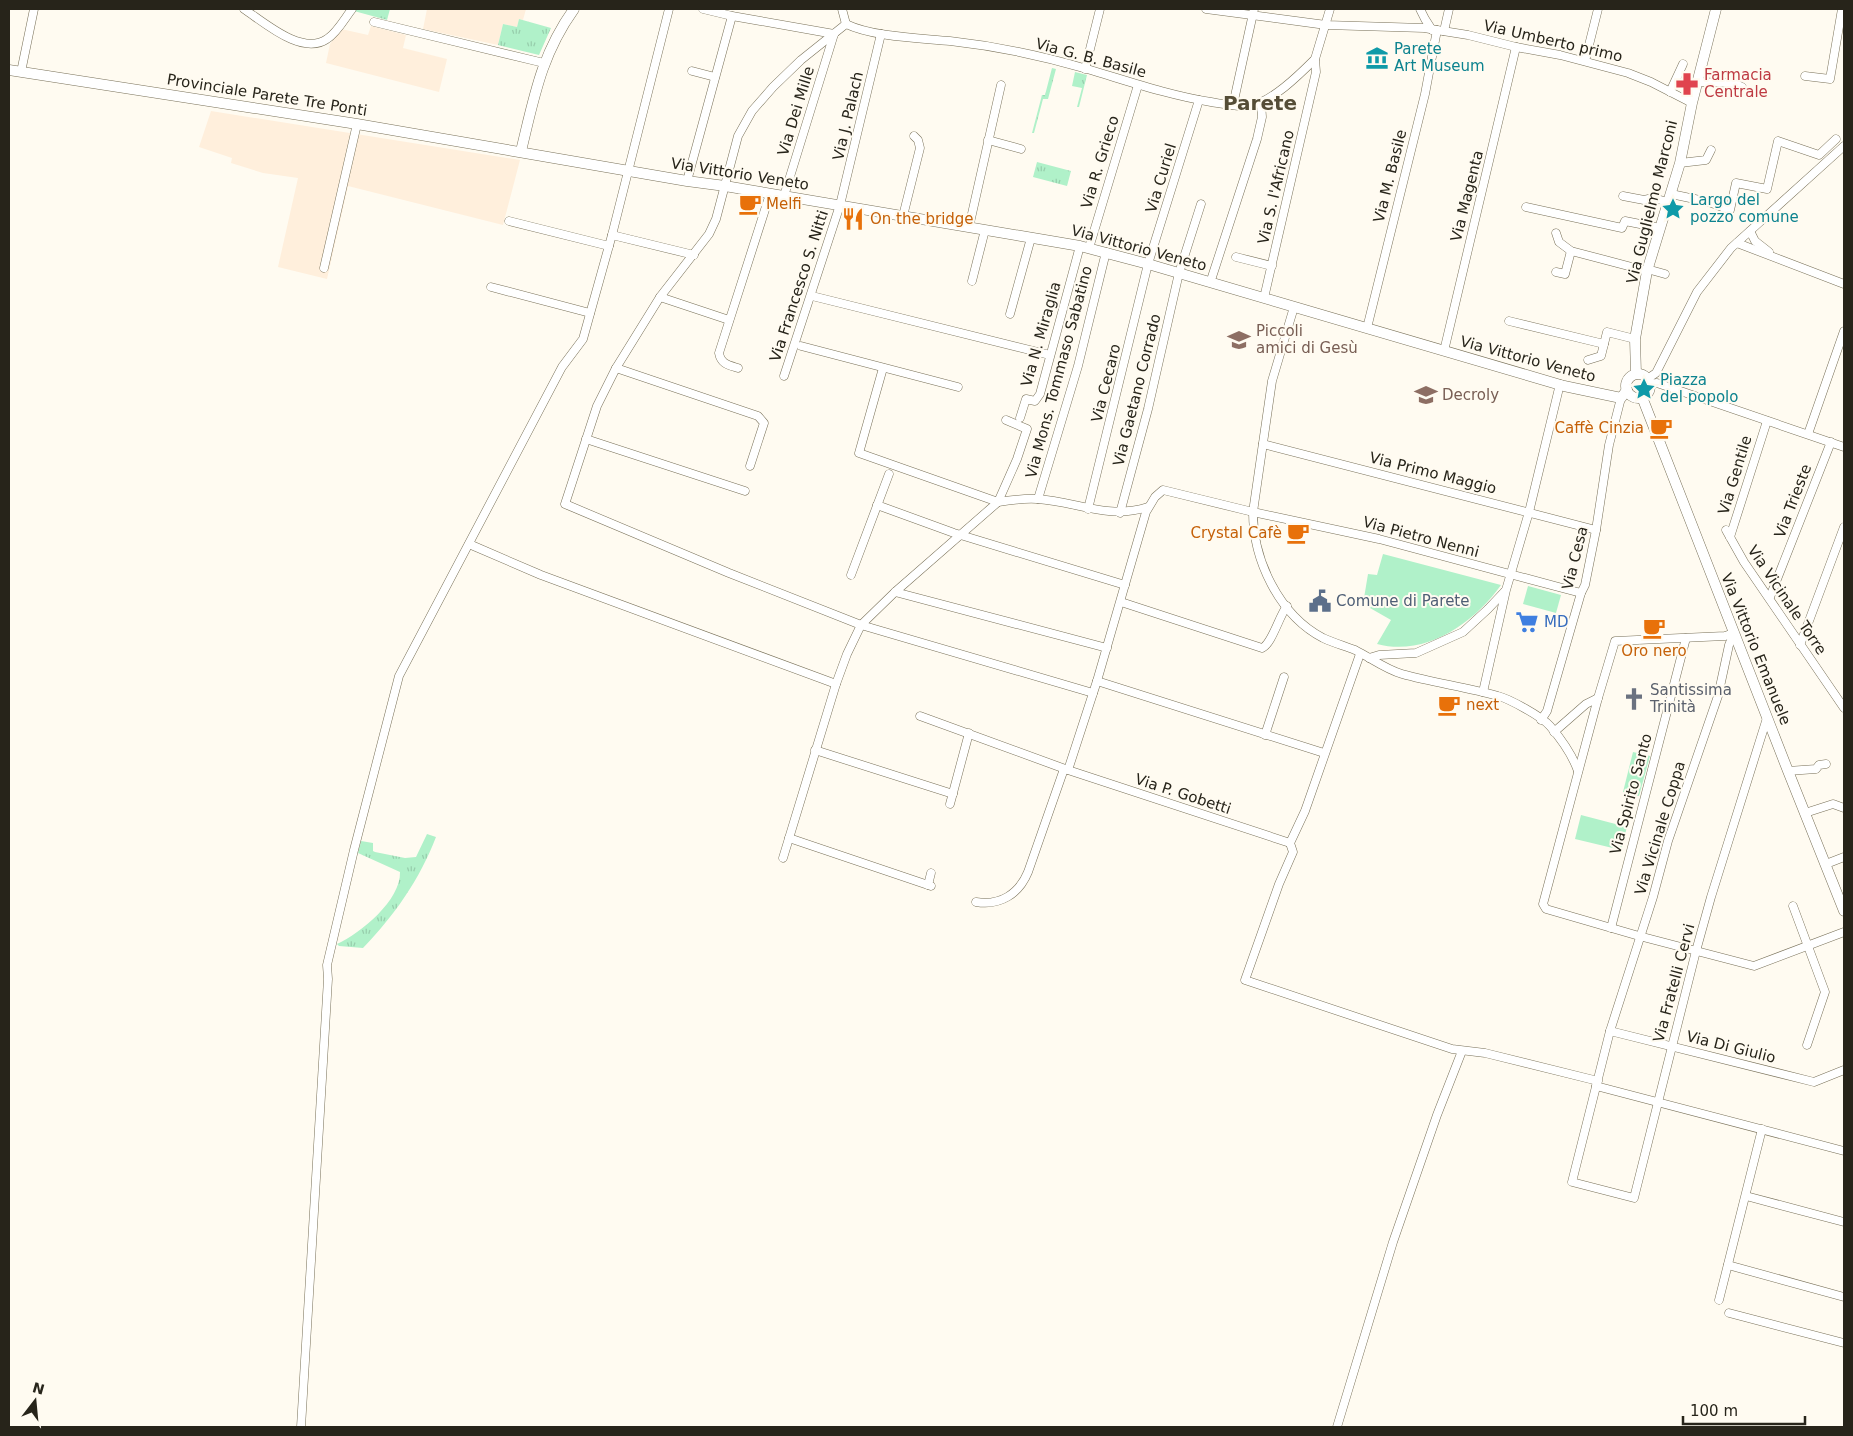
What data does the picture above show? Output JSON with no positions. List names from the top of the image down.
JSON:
{
  "streets": {
    "street": [
      "Via Umberto primo",
      "Via G. B. Basile",
      "Provinciale Parete Tre Ponti",
      "Via Dei Mille",
      "Via J. Palach",
      "Via R. Grieco",
      "Via Vittorio Veneto",
      "Via M. Basile",
      "Via Curiel",
      "Via S. l'Africano",
      "Via Magenta",
      "Via Guglielmo Marconi",
      "Via Francesco S. Nitti",
      "Via N. Miraglia",
      "Via Mons. Tommaso Sabatino",
      "Via Cecaro",
      "Via Gaetano Corrado",
      "Via Primo Maggio",
      "Via Gentile",
      "Via Trieste",
      "Via Pietro Nenni",
      "Via Cesa",
      "Via Vicinale Torre",
      "Via Vittorio Emanuele",
      "Via P. Gobetti",
      "Via Spirito Santo",
      "Via Vicinale Coppa",
      "Via Fratelli Cervi",
      "Via Di Giulio"
    ]
  },
  "crossings": [
    ["Via Umberto primo", "Via M. Basile"],
    ["Via Umberto primo", "Via S. l'Africano"],
    ["Via Umberto primo", "Via Magenta"],
    ["Via Umberto primo", "Via Guglielmo Marconi"],
    ["Via G. B. Basile", "Via J. Palach"],
    ["Via G. B. Basile", "Via R. Grieco"],
    ["Via G. B. Basile", "Via Curiel"],
    ["Via G. B. Basile", "Via S. l'Africano"],
    ["Provinciale Parete Tre Ponti", "Via Vittorio Veneto"],
    ["Via Dei Mille", "Via Vittorio Veneto"],
    ["Via J. Palach", "Via Vittorio Veneto"],
    ["Via J. Palach", "Via Francesco S. Nitti"],
    ["Via R. Grieco", "Via Vittorio Veneto"],
    ["Via R. Grieco", "Via N. Miraglia"],
    ["Via Vittorio Veneto", "Via M. Basile"],
    ["Via Vittorio Veneto", "Via Curiel"],
    ["Via Vittorio Veneto", "Via S. l'Africano"],
    ["Via Vittorio Veneto", "Via Magenta"],
    ["Via Vittorio Veneto", "Via Guglielmo Marconi"],
    ["Via Vittorio Veneto", "Via Francesco S. Nitti"],
    ["Via Vittorio Veneto", "Via N. Miraglia"],
    ["Via Vittorio Veneto", "Via Mons. Tommaso Sabatino"],
    ["Via Vittorio Veneto", "Via Cecaro"],
    ["Via Vittorio Veneto", "Via Gaetano Corrado"],
    ["Via Vittorio Veneto", "Via Cesa"],
    ["Via Vittorio Veneto", "Via Vittorio Emanuele"],
    ["Via Curiel", "Via Cecaro"],
    ["Via Guglielmo Marconi", "Via Cesa"],
    ["Via Guglielmo Marconi", "Via Vittorio Emanuele"],
    ["Via Primo Maggio", "Via Cesa"],
    ["Via Gentile", "Via Vicinale Torre"],
    ["Via Trieste", "Via Vicinale Torre"],
    ["Via Pietro Nenni", "Via Cesa"],
    ["Via Cesa", "Via Vittorio Emanuele"],
    ["Via Vittorio Emanuele", "Via Vicinale Coppa"],
    ["Via Vittorio Emanuele", "Via Fratelli Cervi"],
    ["Via Vicinale Coppa", "Via Fratelli Cervi"],
    ["Via Vicinale Coppa", "Via Di Giulio"],
    ["Via Fratelli Cervi", "Via Di Giulio"]
  ],
  "districts": ["Parete"],
  "places": {
    "museum": ["Parete Art Museum"],
    "pharmacy": ["Farmacia Centrale"],
    "cafe": [
      "Melfi",
      "Caffè Cinzia",
      "Crystal Cafè",
      "Oro nero",
      "next"
    ],
    "place": ["Largo del pozzo comune", "Piazza del popolo"],
    "restaurant": ["On the bridge"],
    "school or university": ["Piccoli amici di Gesù", "Decroly"],
    "public building": ["Comune di Parete"],
    "supermarket": ["MD"],
    "church": ["Santissima Trinità"]
  },
  "scale_bar": "100 m",
  "north": "top"
}
